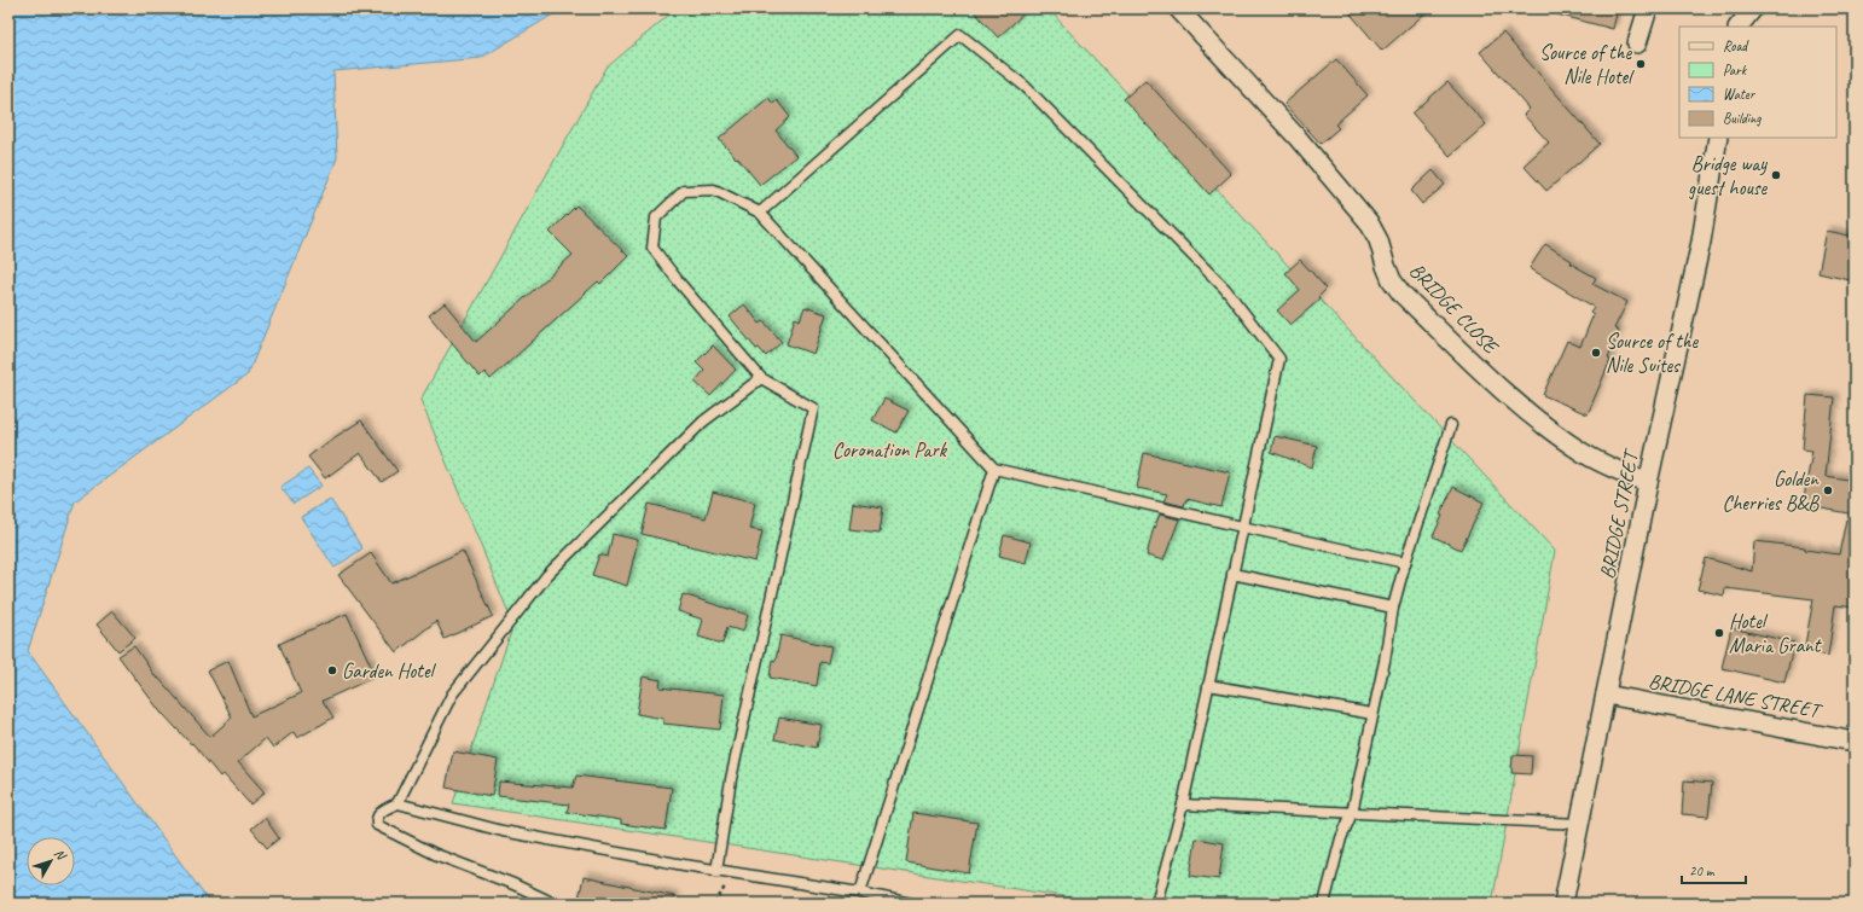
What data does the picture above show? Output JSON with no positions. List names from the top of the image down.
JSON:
{
  "streets": {
    "street": ["BRIDGE CLOSE", "BRIDGE STREET", "BRIDGE LANE STREET"]
  },
  "crossings": [
    ["BRIDGE CLOSE", "BRIDGE STREET"],
    ["BRIDGE STREET", "BRIDGE LANE STREET"]
  ],
  "parks": ["Coronation Park"],
  "places": [
    "Source of the Nile Hotel",
    "Bridge way guest house",
    "Source of the Nile Suites",
    "Golden Cherries B&B",
    "Hotel Maria Grant",
    "Garden Hotel"
  ],
  "legend": [
    "Road",
    "Park",
    "Water",
    "Building"
  ],
  "scale_bar": "20 m",
  "north": "top right"
}
